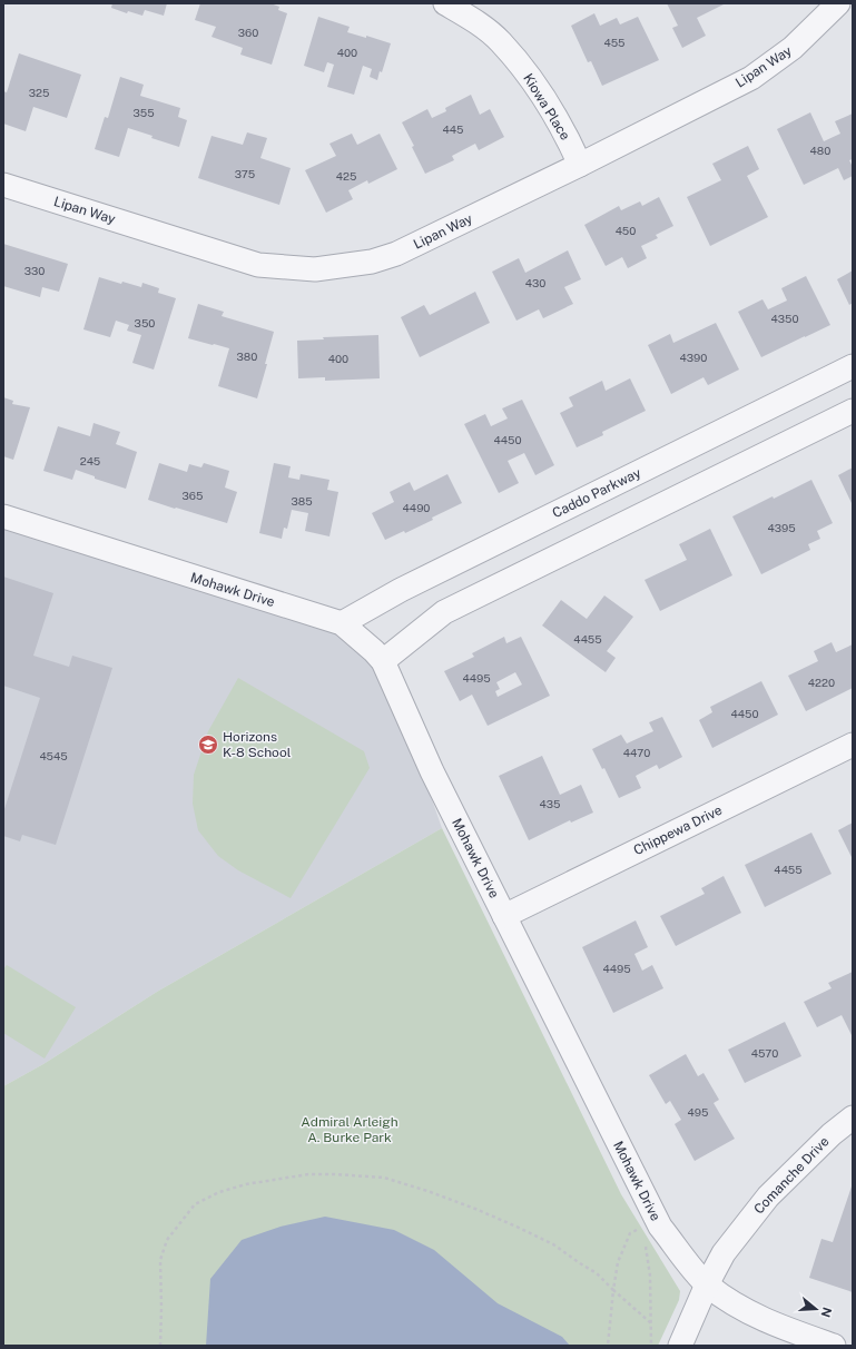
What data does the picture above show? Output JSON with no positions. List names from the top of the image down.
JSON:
{
  "streets": {
    "street": [
      "Lipan Way",
      "Kiowa Place",
      "Caddo Parkway",
      "Mohawk Drive",
      "Chippewa Drive",
      "Comanche Drive"
    ]
  },
  "crossings": [
    ["Lipan Way", "Kiowa Place"],
    ["Caddo Parkway", "Mohawk Drive"],
    ["Mohawk Drive", "Chippewa Drive"],
    ["Mohawk Drive", "Comanche Drive"]
  ],
  "parks": ["Admiral Arleigh A. Burke Park"],
  "places": {
    "school or university": ["Horizons K-8 School"]
  },
  "house_numbers": [
    "360",
    "455",
    "400",
    "325",
    "355",
    "445",
    "480",
    "375",
    "425",
    "450",
    "330",
    "430",
    "4350",
    "350",
    "380",
    "4390",
    "400",
    "4450",
    "245",
    "365",
    "385",
    "4490",
    "4395",
    "4455",
    "4495",
    "4220",
    "4450",
    "4470",
    "4545",
    "435",
    "4455",
    "4495",
    "4570",
    "495"
  ],
  "north": "right"
}
